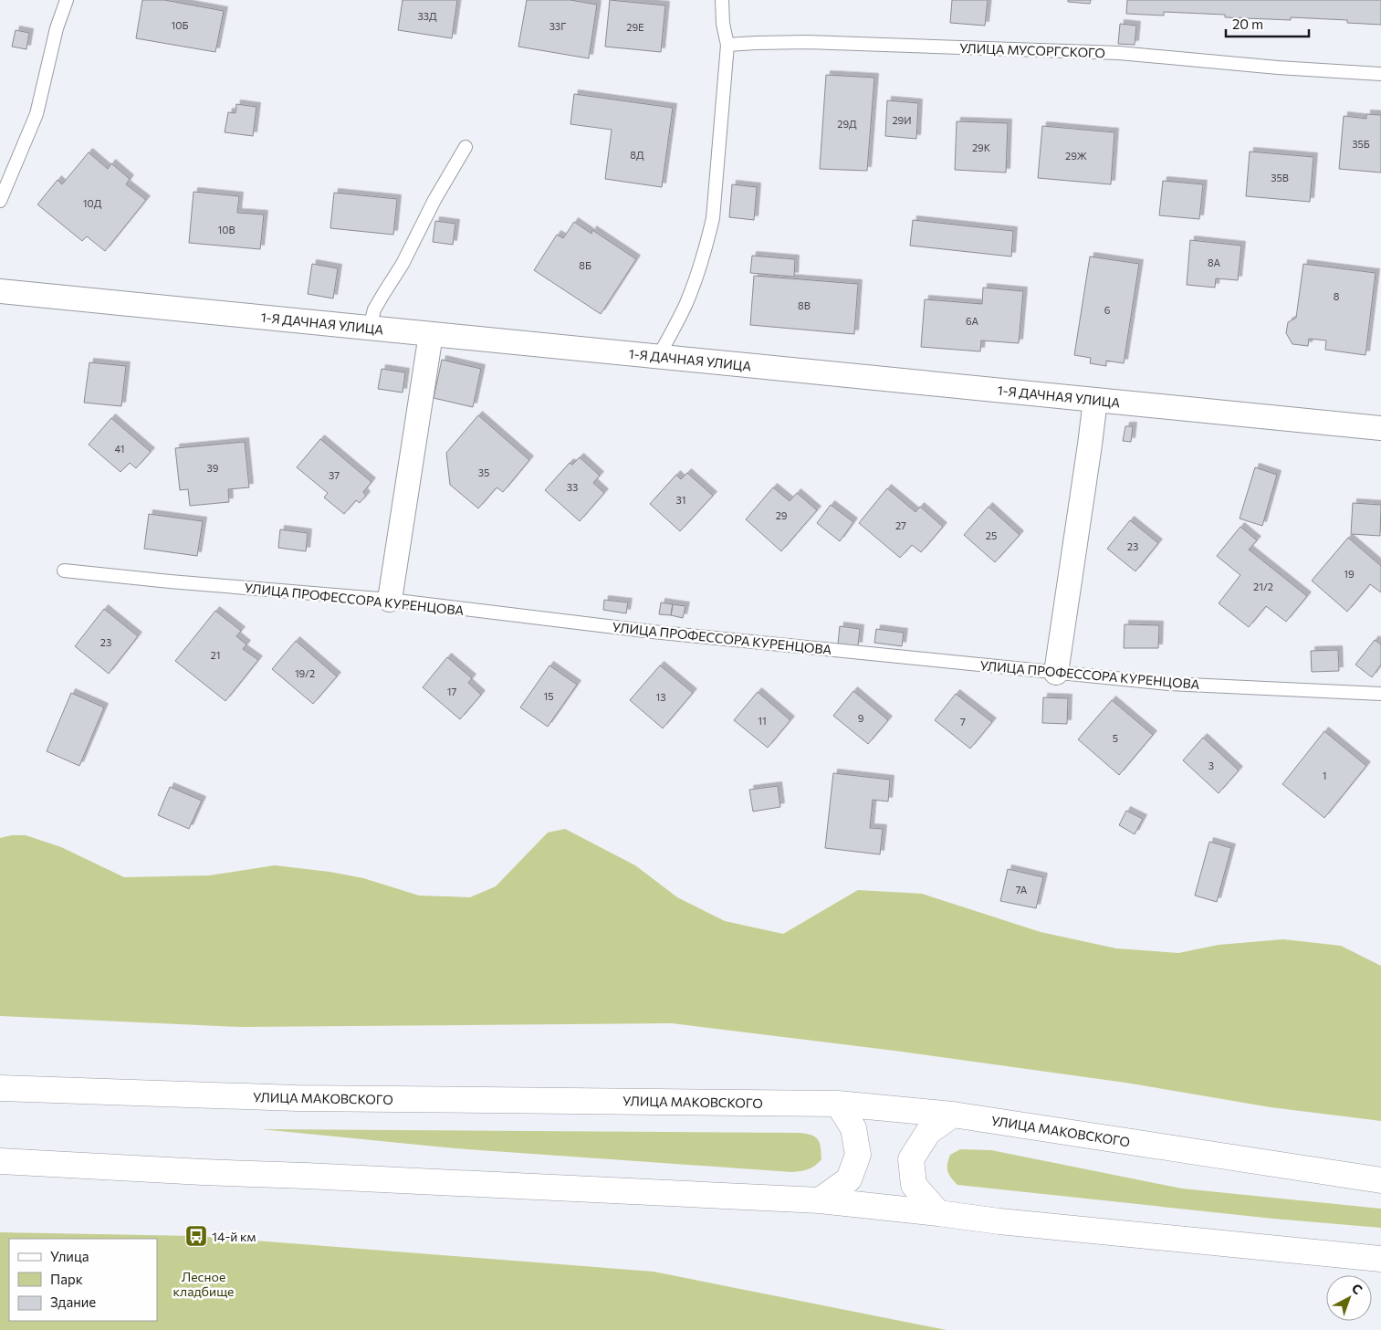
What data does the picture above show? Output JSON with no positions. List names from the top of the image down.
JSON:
{
  "streets": {
    "highway": ["УЛИЦА МАКОВСКОГО"],
    "street": ["1-Я ДАЧНАЯ УЛИЦА"],
    "lane": ["УЛИЦА МУСОРГСКОГО", "УЛИЦА ПРОФЕССОРА КУРЕНЦОВА"]
  },
  "parks": ["Лесное кладбище"],
  "places": {
    "bus stop": ["14-й км"]
  },
  "house_numbers": [
    "33Д",
    "10Б",
    "33Г",
    "29Е",
    "29И",
    "29Д",
    "35Б",
    "29К",
    "8Д",
    "29Ж",
    "35В",
    "10Д",
    "10В",
    "8А",
    "8Б",
    "8",
    "8В",
    "6",
    "6А",
    "41",
    "39",
    "35",
    "37",
    "33",
    "31",
    "29",
    "27",
    "25",
    "23",
    "19",
    "21/2",
    "23",
    "21",
    "19/2",
    "17",
    "15",
    "13",
    "9",
    "11",
    "7",
    "5",
    "3",
    "1",
    "7А"
  ],
  "legend": ["Улица", "Парк", "Здание"],
  "scale_bar": "20 m",
  "north": "top right"
}
